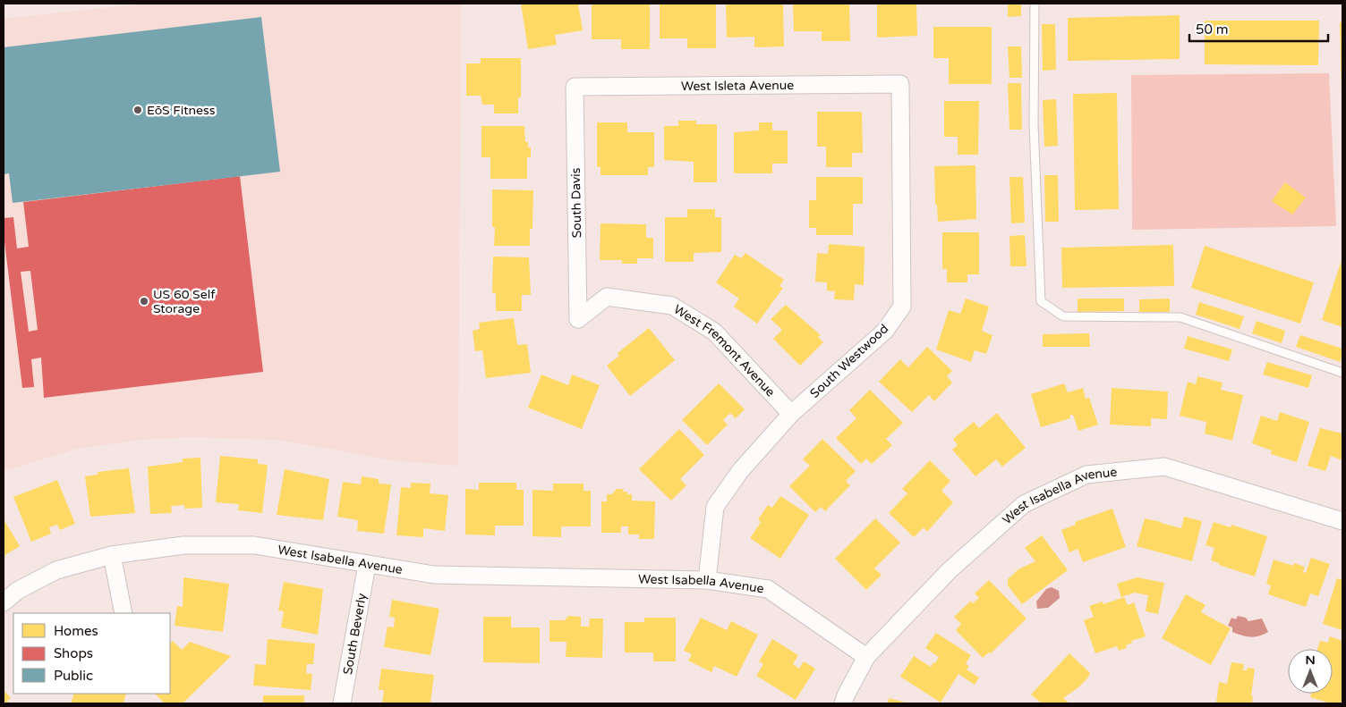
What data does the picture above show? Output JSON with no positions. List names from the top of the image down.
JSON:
{
  "streets": {
    "street": [
      "West Isleta Avenue",
      "South Davis",
      "West Fremont Avenue",
      "South Westwood",
      "West Isabella Avenue",
      "South Beverly"
    ]
  },
  "crossings": [
    ["West Isleta Avenue", "South Davis"],
    ["West Isleta Avenue", "South Westwood"],
    ["South Davis", "West Fremont Avenue"],
    ["West Fremont Avenue", "South Westwood"],
    ["South Westwood", "West Isabella Avenue"],
    ["West Isabella Avenue", "South Beverly"]
  ],
  "places": ["EōS Fitness", "US 60 Self Storage"],
  "legend": ["Homes", "Shops", "Public"],
  "scale_bar": "50 m",
  "north": "top"
}
